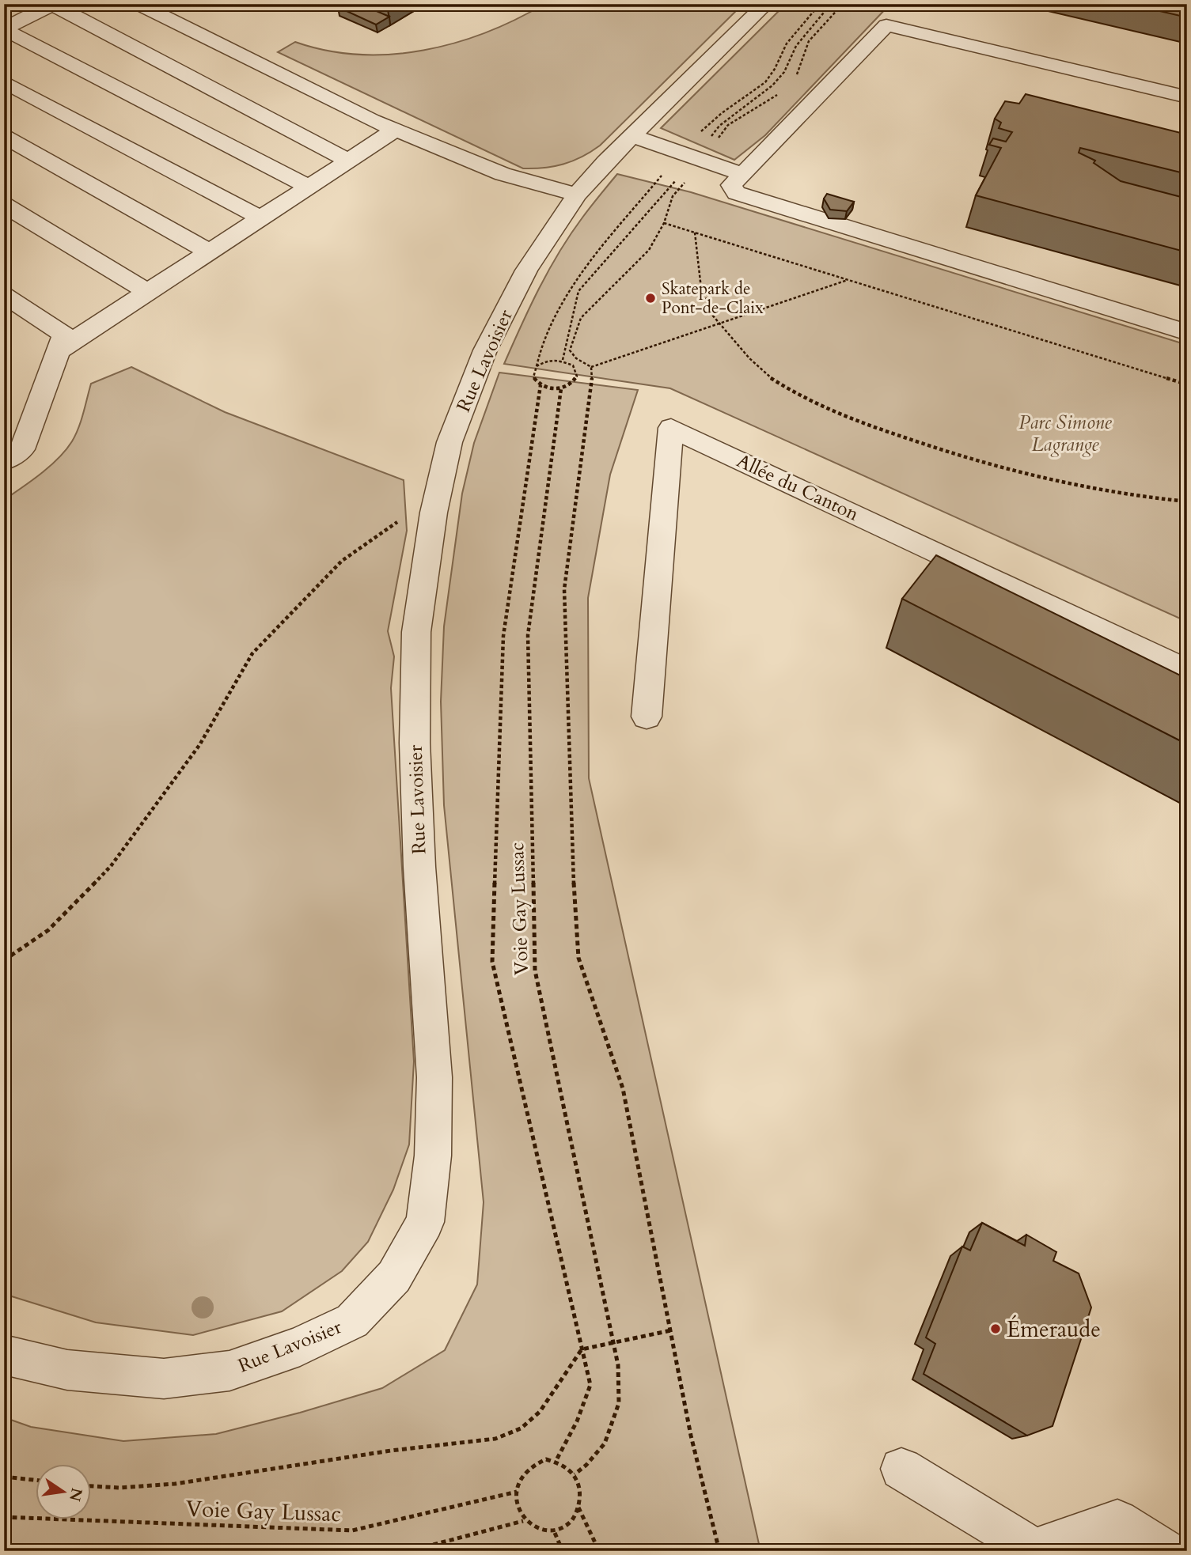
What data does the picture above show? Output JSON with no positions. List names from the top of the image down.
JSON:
{
  "streets": {
    "street": ["Rue Lavoisier", "Allée du Canton"],
    "path": ["Voie Gay Lussac"]
  },
  "parks": ["Parc Simone Lagrange"],
  "places": ["Skatepark de Pont-de-Claix", "Émeraude"],
  "north": "right"
}
